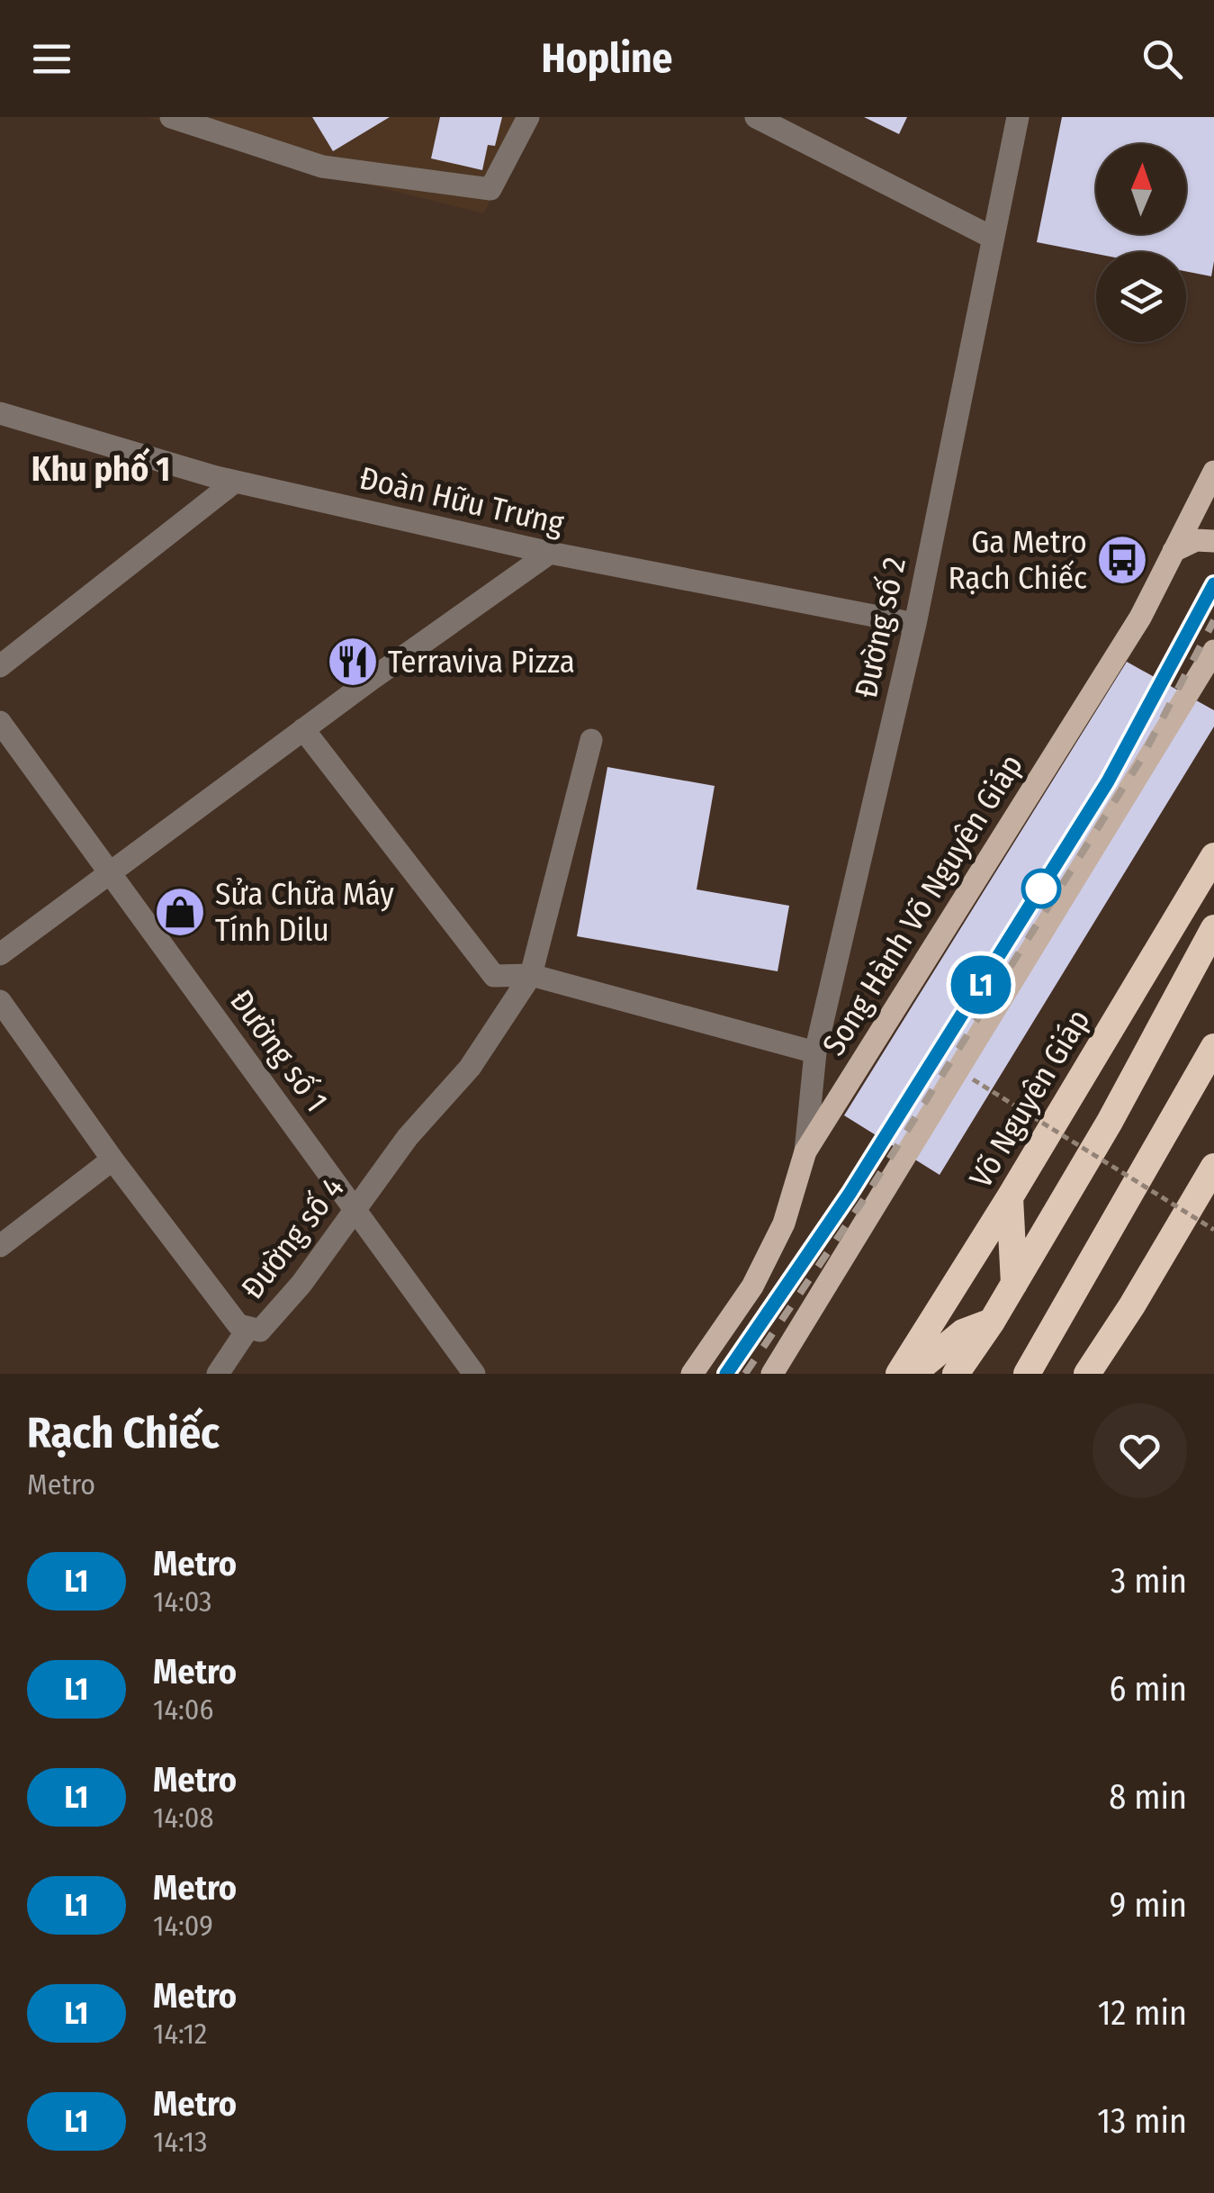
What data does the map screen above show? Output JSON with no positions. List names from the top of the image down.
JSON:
{
  "streets": {
    "highway": ["Võ Nguyên Giáp"],
    "main road": ["Song Hành Võ Nguyên Giáp"],
    "street": [
      "Đoàn Hữu Trưng",
      "Đường số 2",
      "Đường số 1",
      "Đường số 4"
    ]
  },
  "crossings": [
    ["Đoàn Hữu Trưng", "Đường số 2"],
    ["Đường số 2", "Song Hành Võ Nguyên Giáp"],
    ["Đường số 1", "Đường số 4"]
  ],
  "districts": ["Khu phố 1"],
  "places": {
    "bus stop": ["Ga Metro Rạch Chiếc"],
    "restaurant": ["Terraviva Pizza"],
    "shop": ["Sửa Chữa Máy Tính Dilu"]
  },
  "lines": ["metro line L1"],
  "north": "top",
  "page": {
    "header": "Hopline",
    "on_map": "L1",
    "heading": ["Rạch Chiếc", "Metro"],
    "list": [
      {
        "mark": "L1",
        "name": "Metro",
        "note": "14:03",
        "value": "3 min"
      },
      {
        "mark": "L1",
        "name": "Metro",
        "note": "14:06",
        "value": "6 min"
      },
      {
        "mark": "L1",
        "name": "Metro",
        "note": "14:08",
        "value": "8 min"
      },
      {
        "mark": "L1",
        "name": "Metro",
        "note": "14:09",
        "value": "9 min"
      },
      {
        "mark": "L1",
        "name": "Metro",
        "note": "14:12",
        "value": "12 min"
      },
      {
        "mark": "L1",
        "name": "Metro",
        "note": "14:13",
        "value": "13 min"
      }
    ]
  }
}
